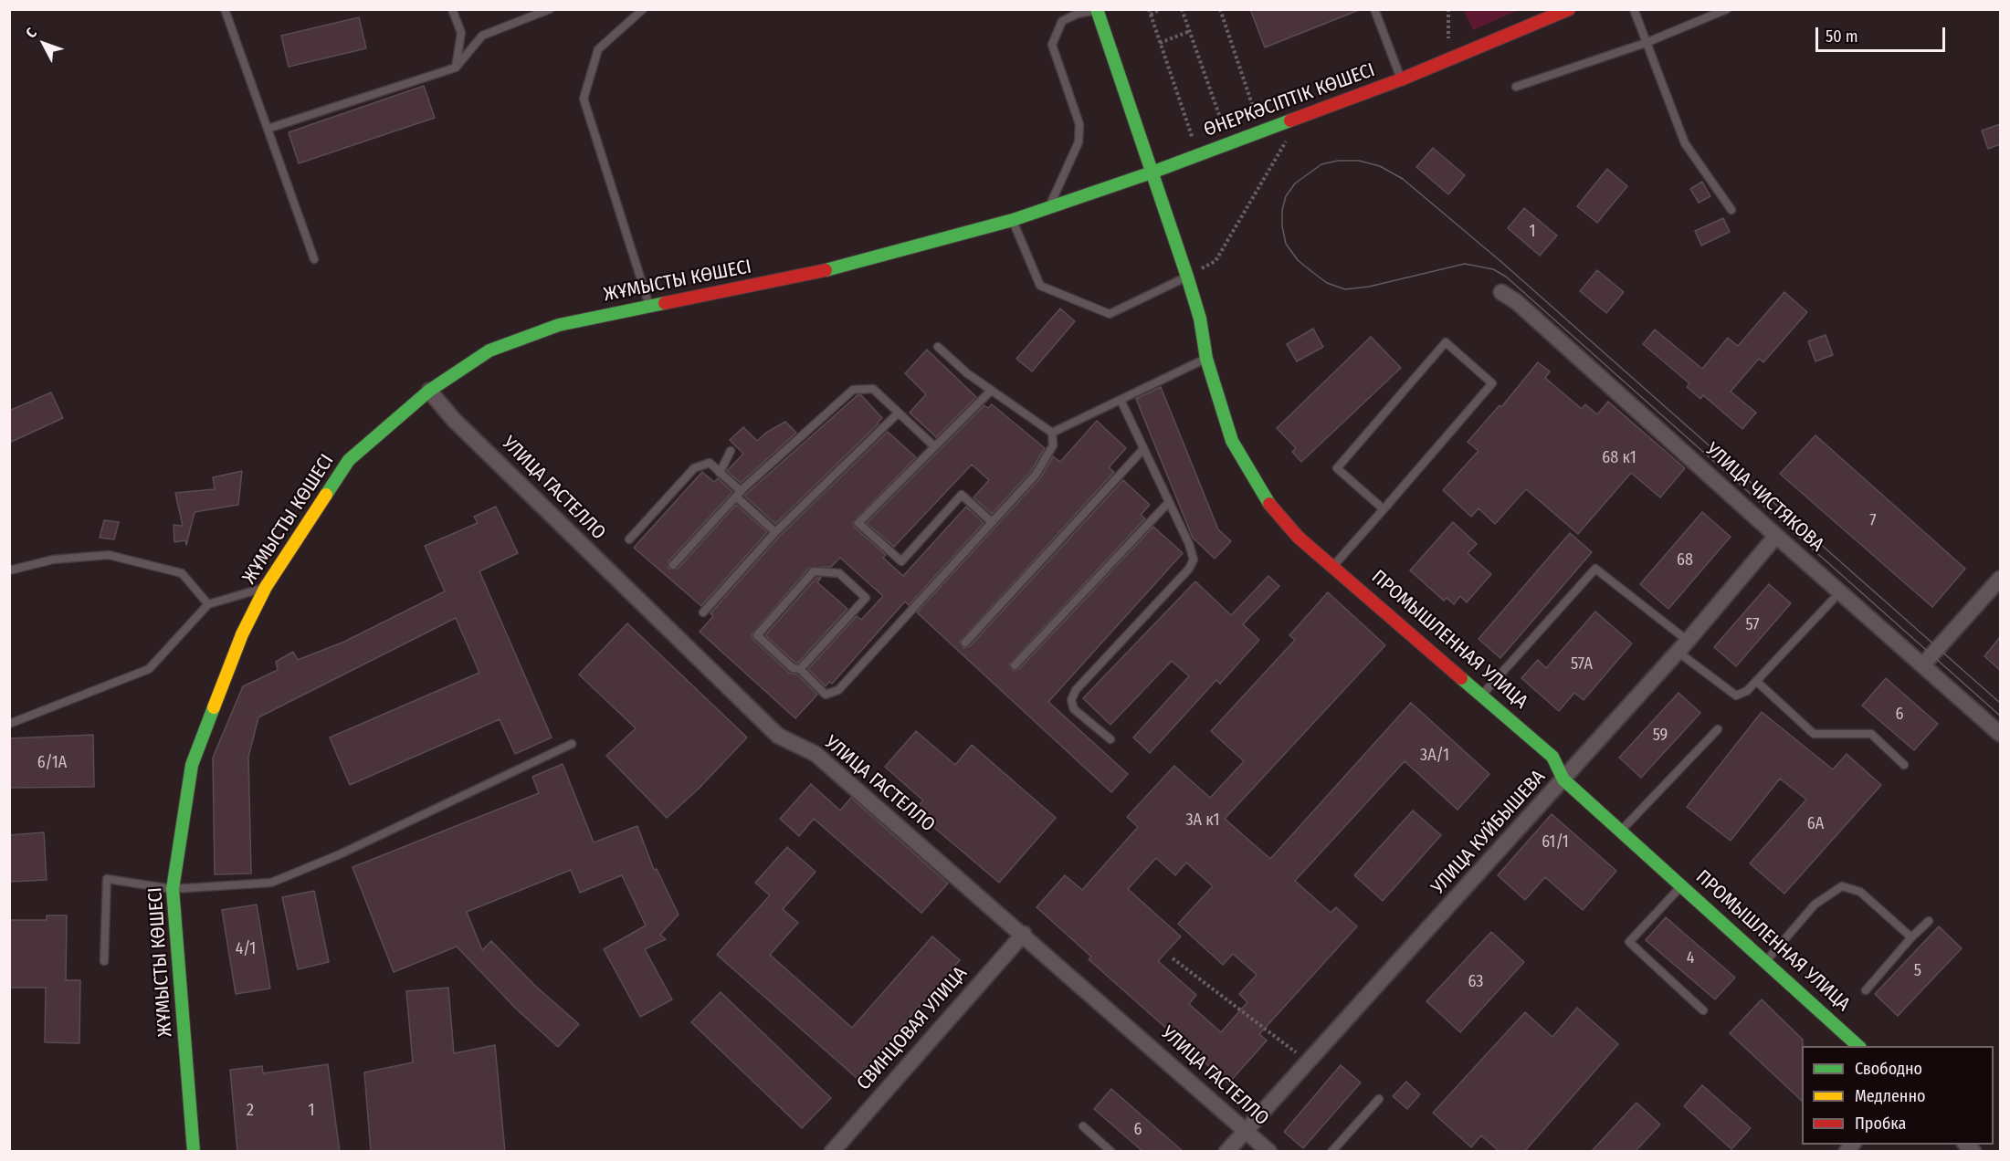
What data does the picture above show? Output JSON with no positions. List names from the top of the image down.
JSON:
{
  "streets": {
    "main road": ["ӨНЕРКӘСІПТІК КӨШЕСІ", "ЖҰМЫСТЫ КӨШЕСІ", "ПРОМЫШЛЕННАЯ УЛИЦА"],
    "street": [
      "УЛИЦА ГАСТЕЛЛО",
      "УЛИЦА ЧИСТЯКОВА",
      "УЛИЦА КУЙБЫШЕВА",
      "СВИНЦОВАЯ УЛИЦА"
    ]
  },
  "crossings": [
    ["ӨНЕРКӘСІПТІК КӨШЕСІ", "ЖҰМЫСТЫ КӨШЕСІ"],
    ["ӨНЕРКӘСІПТІК КӨШЕСІ", "ПРОМЫШЛЕННАЯ УЛИЦА"],
    ["ЖҰМЫСТЫ КӨШЕСІ", "УЛИЦА ГАСТЕЛЛО"],
    ["ЖҰМЫСТЫ КӨШЕСІ", "ПРОМЫШЛЕННАЯ УЛИЦА"],
    ["УЛИЦА ГАСТЕЛЛО", "УЛИЦА КУЙБЫШЕВА"],
    ["УЛИЦА ГАСТЕЛЛО", "СВИНЦОВАЯ УЛИЦА"],
    ["УЛИЦА ЧИСТЯКОВА", "УЛИЦА КУЙБЫШЕВА"],
    ["ПРОМЫШЛЕННАЯ УЛИЦА", "УЛИЦА КУЙБЫШЕВА"]
  ],
  "house_numbers": [
    "1",
    "68 к1",
    "7",
    "68",
    "57",
    "57А",
    "6",
    "59",
    "3А/1",
    "6/1А",
    "3А к1",
    "6А",
    "61/1",
    "4/1",
    "4",
    "5",
    "63",
    "2",
    "1",
    "6"
  ],
  "legend": ["Свободно", "Медленно", "Пробка"],
  "scale_bar": "50 m",
  "north": "top left"
}
